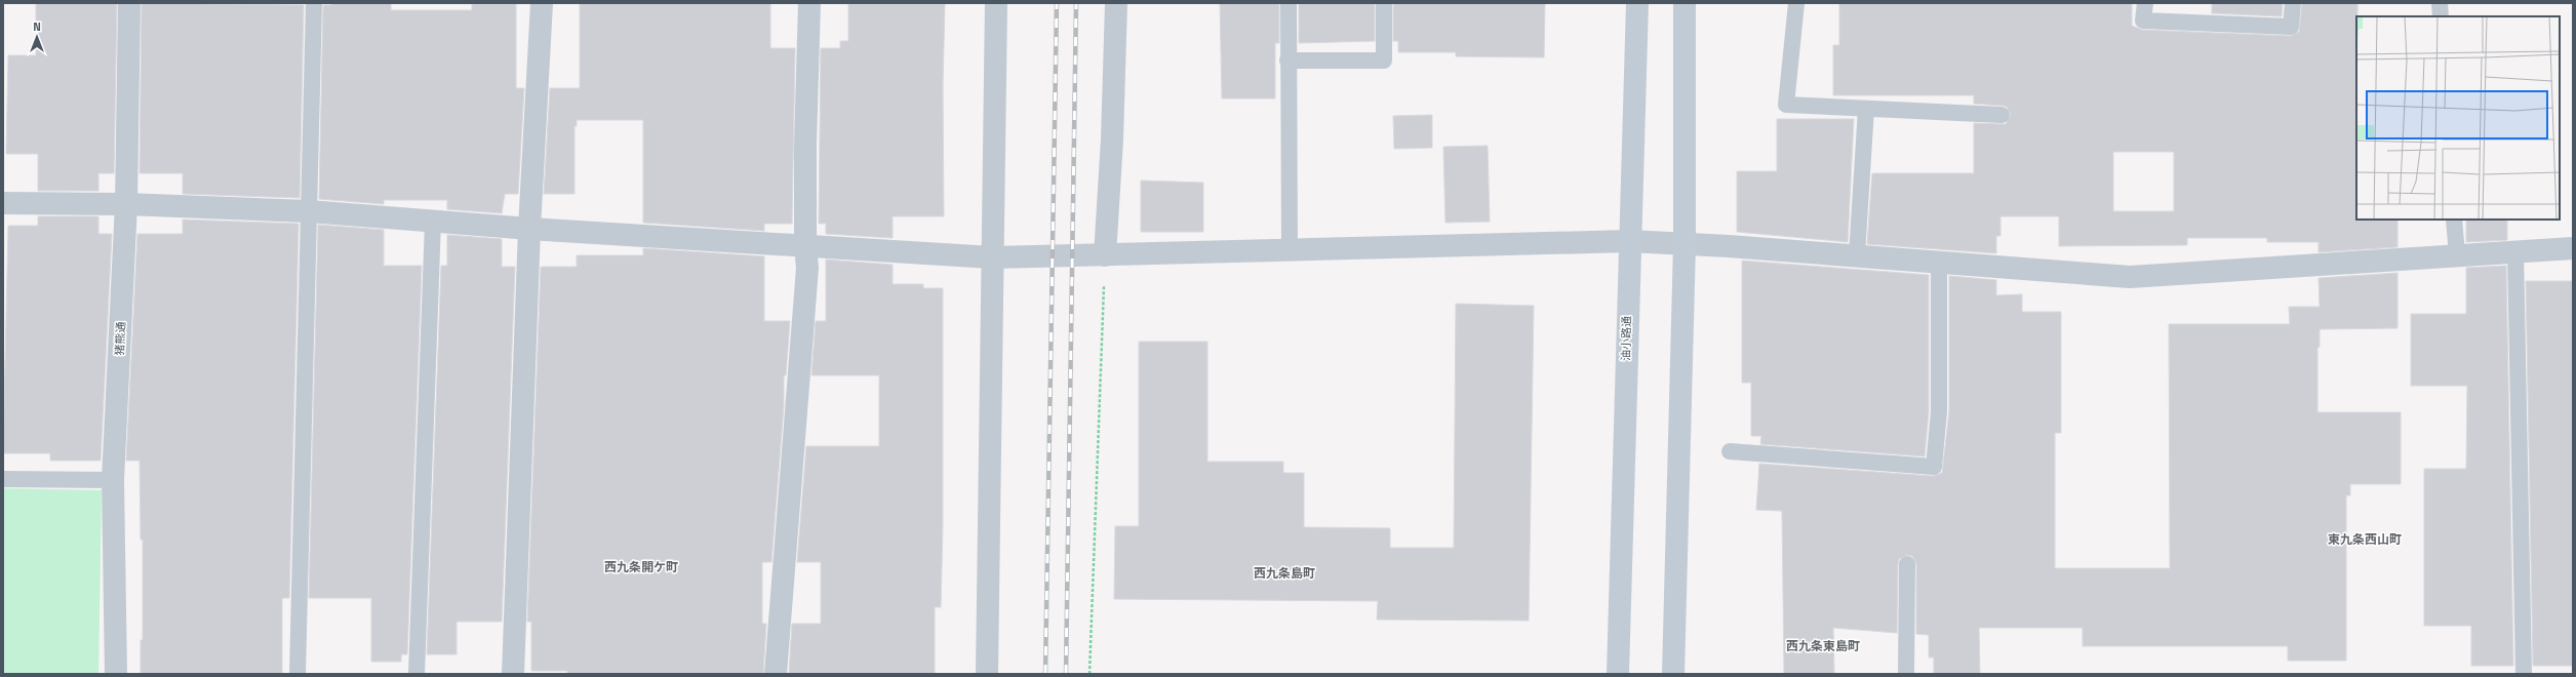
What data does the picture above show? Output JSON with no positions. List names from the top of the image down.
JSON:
{
  "streets": {
    "street": ["猪熊通", "油小路通"]
  },
  "districts": [
    "東九条西山町",
    "西九条開ケ町",
    "西九条島町",
    "西九条東島町"
  ],
  "north": "top"
}
